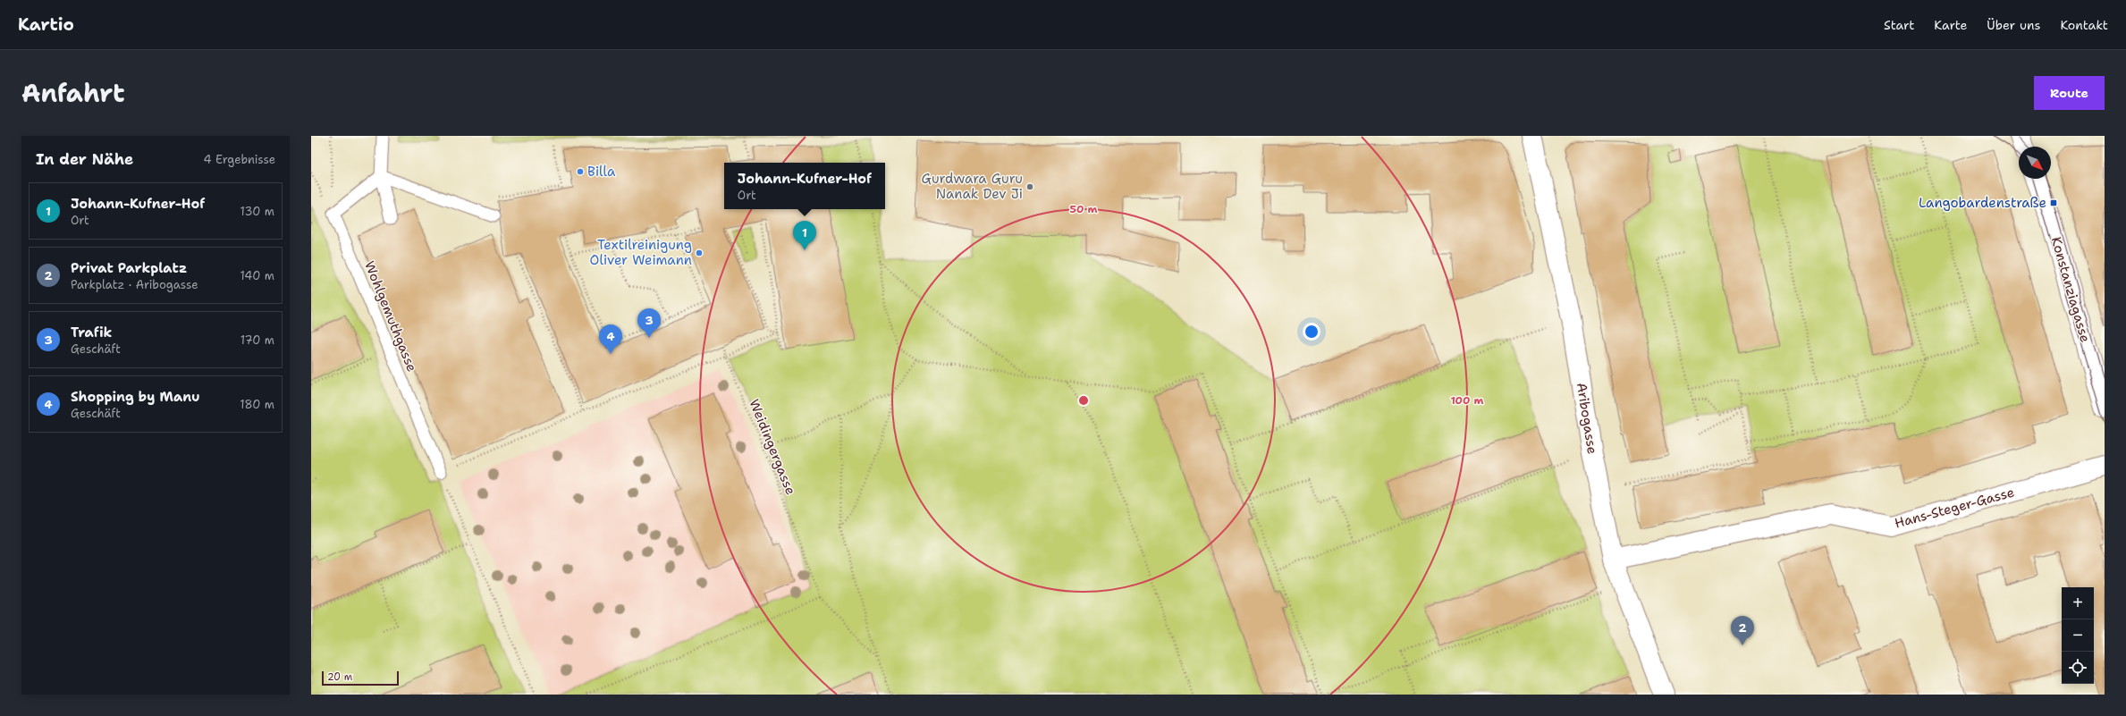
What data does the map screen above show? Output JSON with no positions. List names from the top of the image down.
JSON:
{
  "streets": {
    "street": ["Konstanziagasse", "Aribogasse", "Hans-Steger-Gasse"],
    "lane": ["Wohlgemuthgasse"],
    "path": ["Weidingergasse"]
  },
  "crossings": [
    ["Aribogasse", "Hans-Steger-Gasse"]
  ],
  "places": {
    "other": ["Billa", "Gurdwara Guru Nanak Dev Ji", "Textilreinigung Oliver Weimann"],
    "transit": ["Langobardenstraße"]
  },
  "scale_bar": "20 m",
  "north": "bottom right",
  "page": {
    "header": "Kartio",
    "nav": [
      "Start",
      "Karte",
      "Über uns",
      "Kontakt"
    ],
    "title": "Anfahrt",
    "buttons": "Route",
    "heading": ["In der Nähe", "4 Ergebnisse"],
    "popup": ["Johann-Kufner-Hof", "Ort"],
    "list": [
      {
        "mark": "1",
        "name": "Johann-Kufner-Hof",
        "note": "Ort",
        "value": "130 m"
      },
      {
        "mark": "2",
        "name": "Privat Parkplatz",
        "note": "Parkplatz · Aribogasse",
        "value": "140 m"
      },
      {
        "mark": "3",
        "name": "Trafik",
        "note": "Geschäft",
        "value": "170 m"
      },
      {
        "mark": "4",
        "name": "Shopping by Manu",
        "note": "Geschäft",
        "value": "180 m"
      }
    ],
    "pins": [
      "1",
      "3",
      "4",
      "2"
    ],
    "map_buttons": ["+", "−"],
    "scale": "20 m"
  },
  "rings": ["50 m", "100 m"]
}
